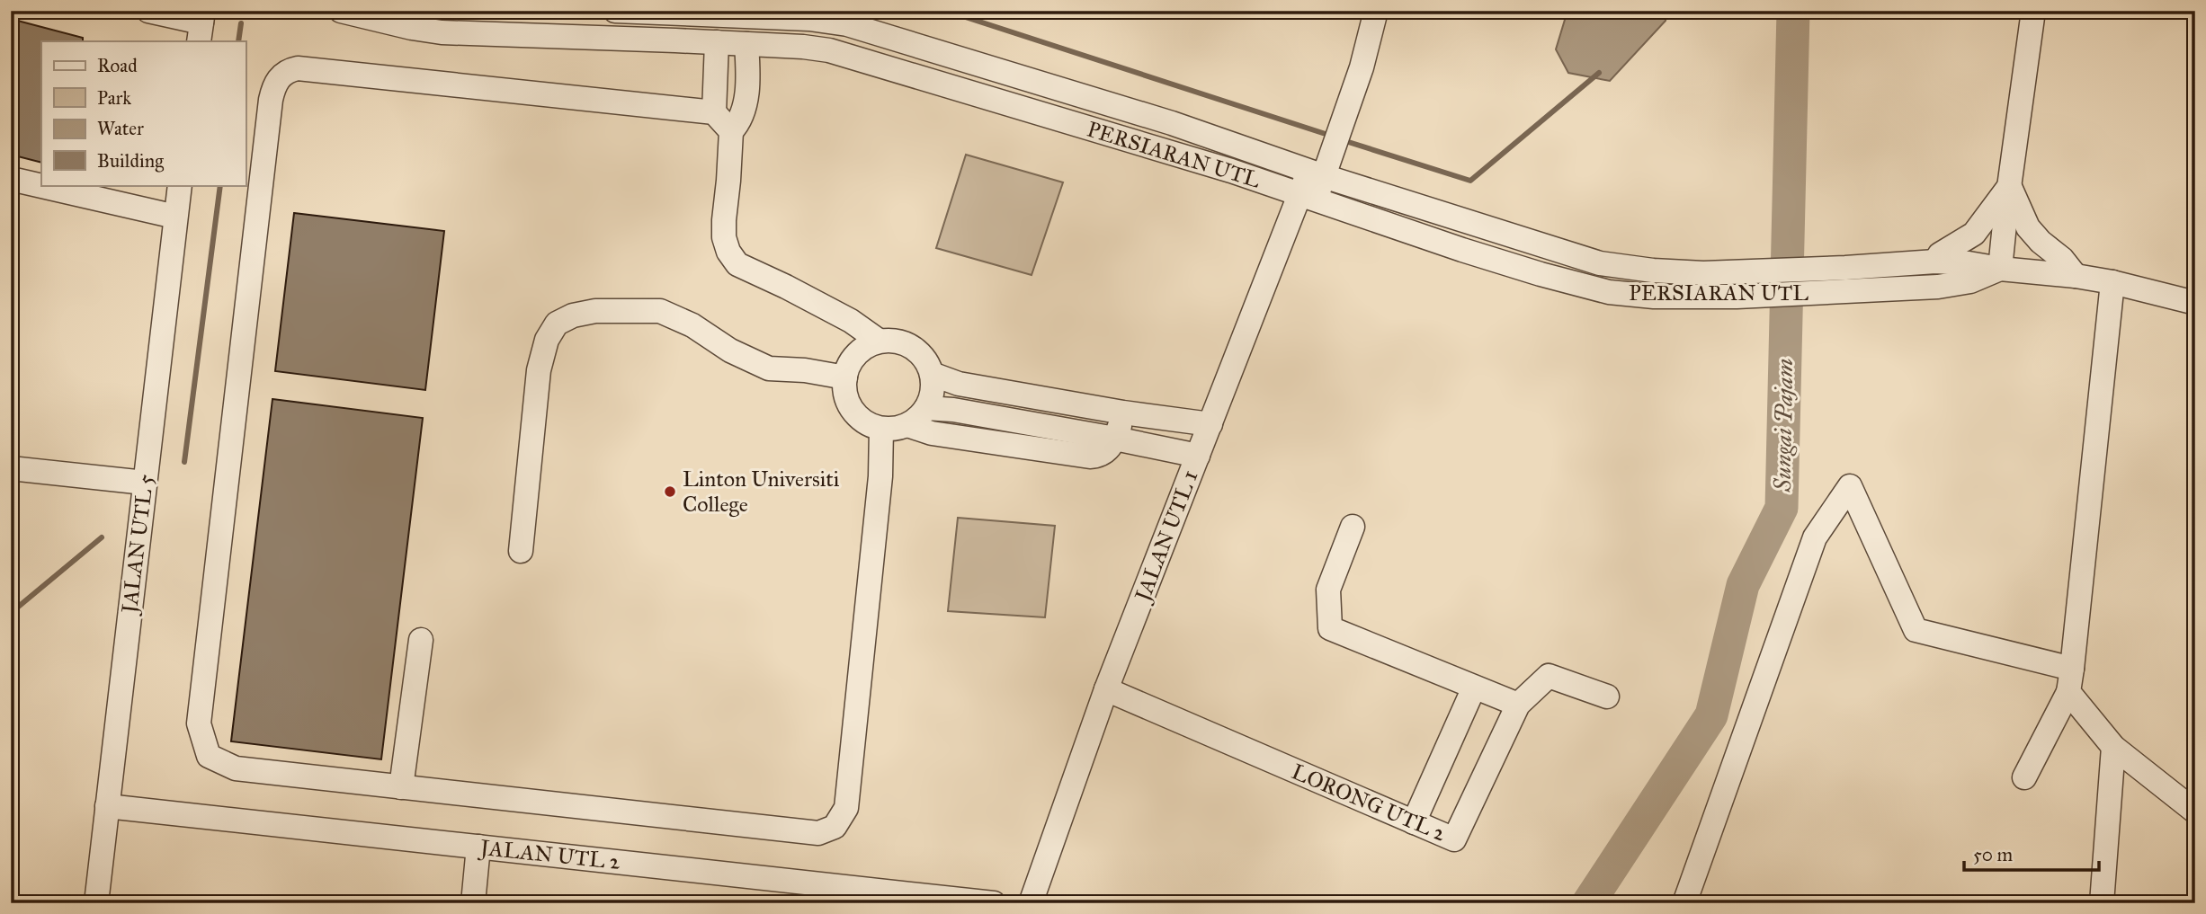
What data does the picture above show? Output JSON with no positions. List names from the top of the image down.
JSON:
{
  "streets": {
    "street": [
      "PERSIARAN UTL",
      "JALAN UTL 1",
      "JALAN UTL 5",
      "LORONG UTL 2",
      "JALAN UTL 2"
    ]
  },
  "crossings": [
    ["PERSIARAN UTL", "JALAN UTL 1"],
    ["JALAN UTL 1", "LORONG UTL 2"],
    ["JALAN UTL 5", "JALAN UTL 2"]
  ],
  "water": ["Sungai Pajam"],
  "places": ["Linton Universiti College"],
  "legend": [
    "Road",
    "Park",
    "Water",
    "Building"
  ],
  "scale_bar": "50 m"
}
